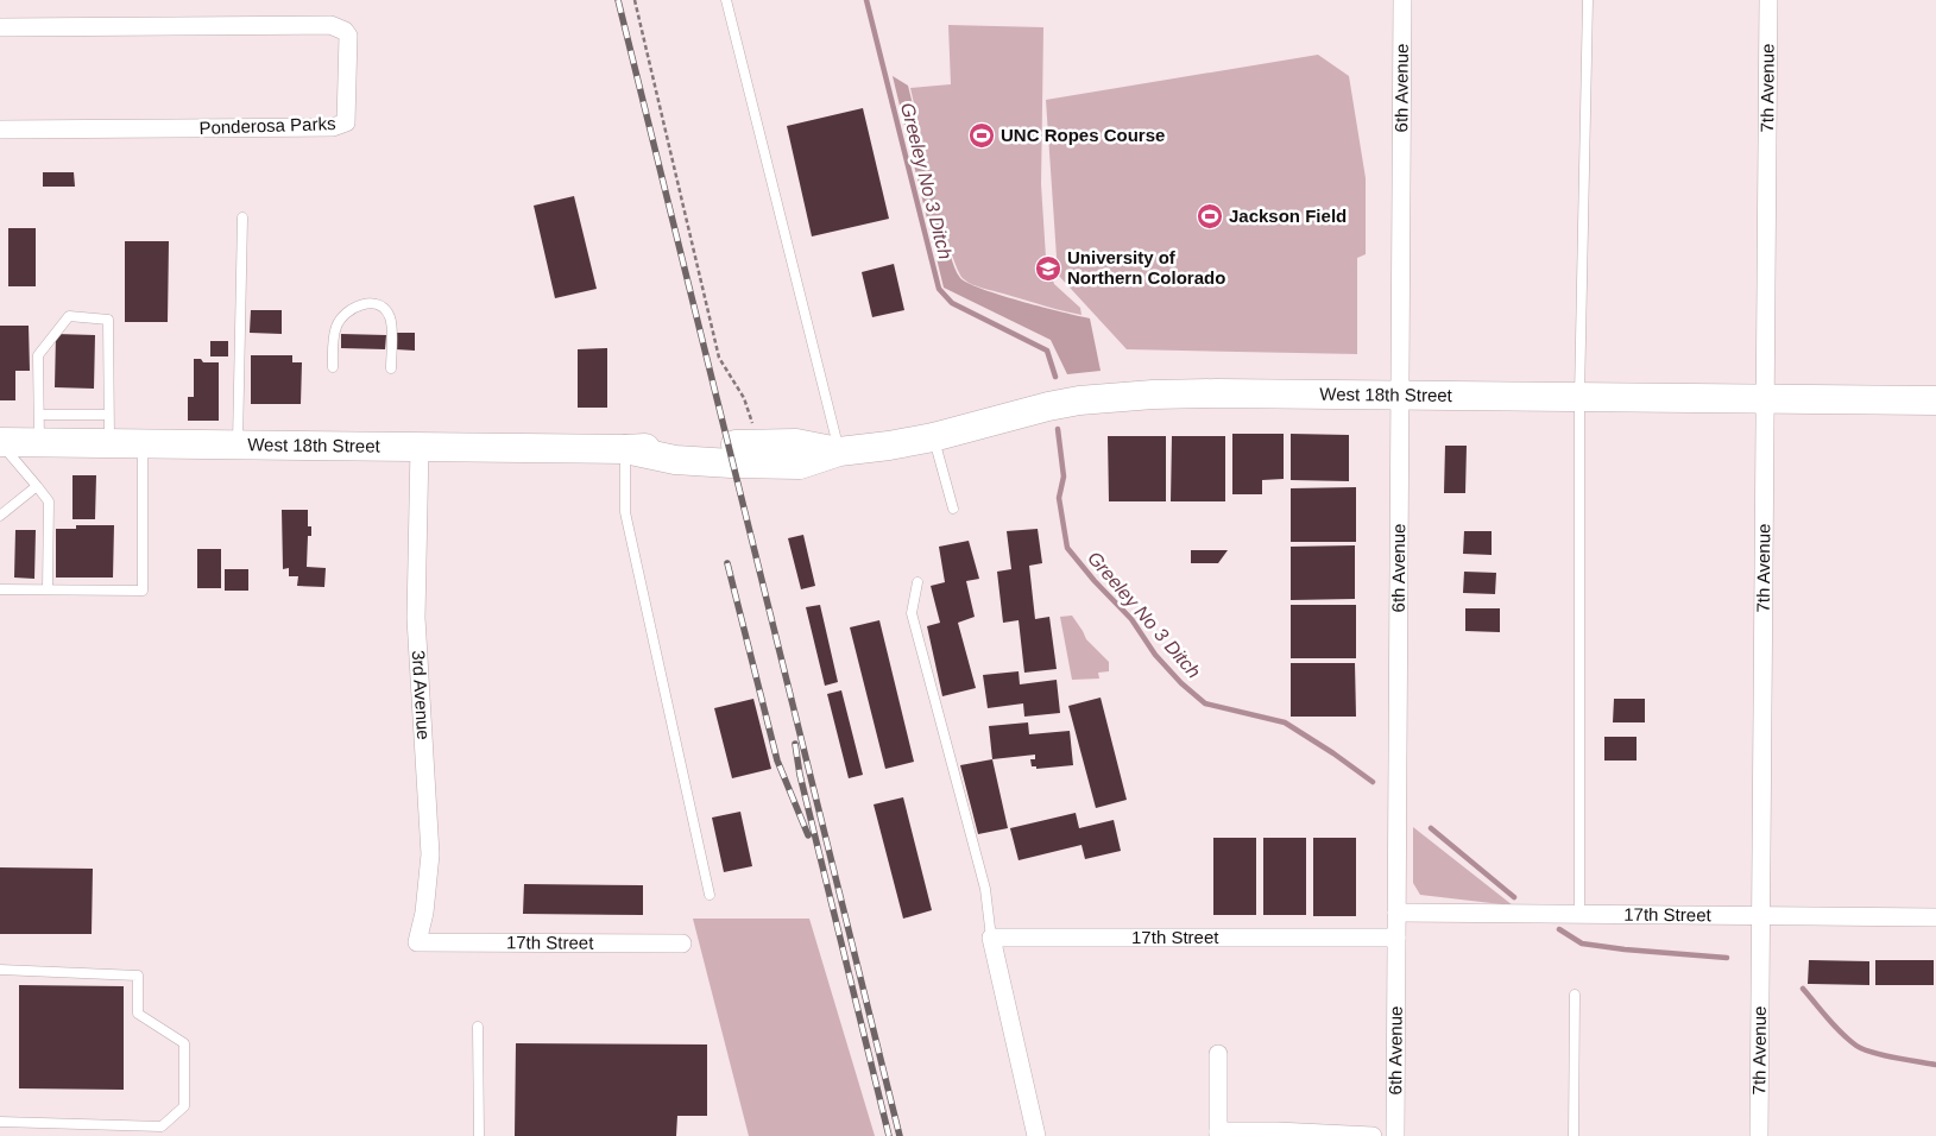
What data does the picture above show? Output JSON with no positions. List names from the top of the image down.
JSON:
{
  "streets": {
    "main road": ["West 18th Street"],
    "street": [
      "6th Avenue",
      "7th Avenue",
      "Ponderosa Parks",
      "3rd Avenue",
      "17th Street"
    ]
  },
  "crossings": [
    ["6th Avenue", "West 18th Street"],
    ["6th Avenue", "17th Street"],
    ["7th Avenue", "West 18th Street"],
    ["7th Avenue", "17th Street"],
    ["West 18th Street", "3rd Avenue"],
    ["3rd Avenue", "17th Street"]
  ],
  "water": ["Greeley No 3 Ditch"],
  "places": {
    "sports": ["UNC Ropes Course", "Jackson Field"],
    "school or university": ["University of Northern Colorado"]
  }
}
